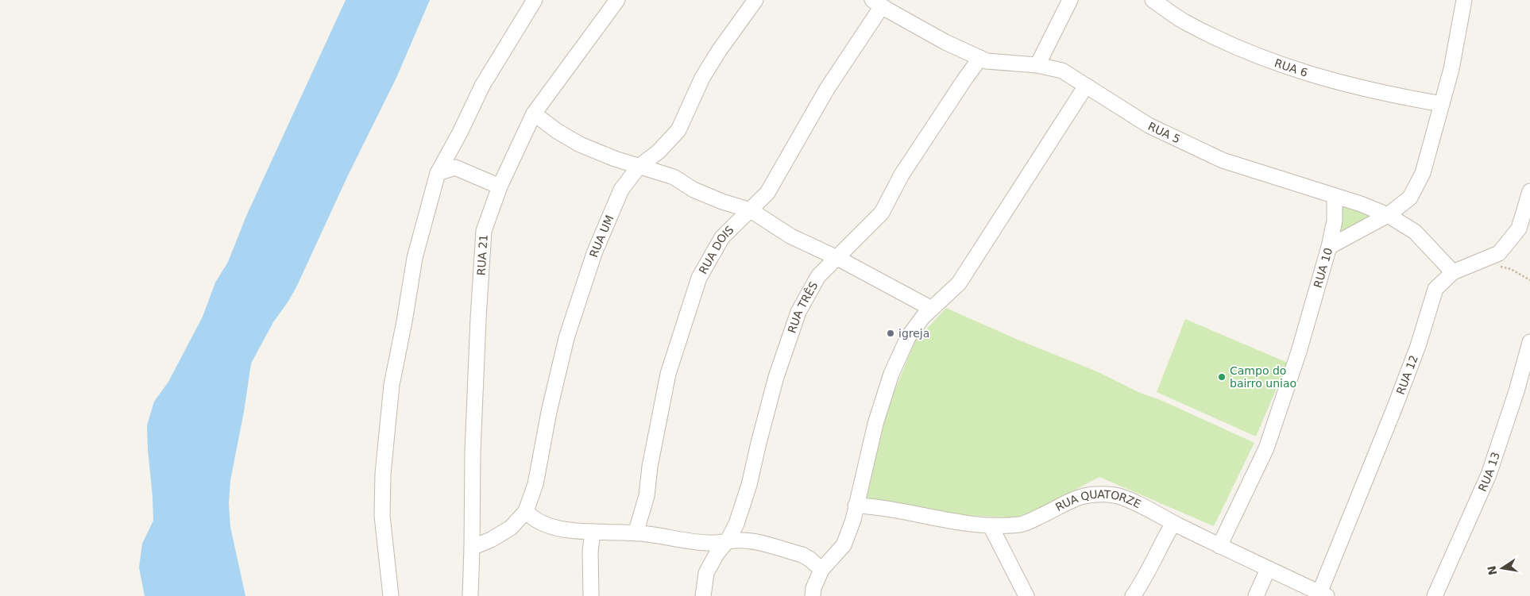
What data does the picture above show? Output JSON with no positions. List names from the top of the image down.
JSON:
{
  "streets": {
    "street": [
      "RUA 6",
      "RUA 5",
      "RUA UM",
      "RUA DOIS",
      "RUA 21",
      "RUA 10",
      "RUA TRÊS",
      "RUA 12",
      "RUA 13",
      "RUA QUATORZE"
    ]
  },
  "crossings": [
    ["RUA 6", "RUA 10"],
    ["RUA 5", "RUA DOIS"],
    ["RUA 5", "RUA 10"],
    ["RUA 5", "RUA TRÊS"],
    ["RUA 5", "RUA 12"],
    ["RUA 10", "RUA QUATORZE"],
    ["RUA 12", "RUA QUATORZE"]
  ],
  "places": ["igreja", "Campo do bairro uniao"],
  "north": "left"
}
